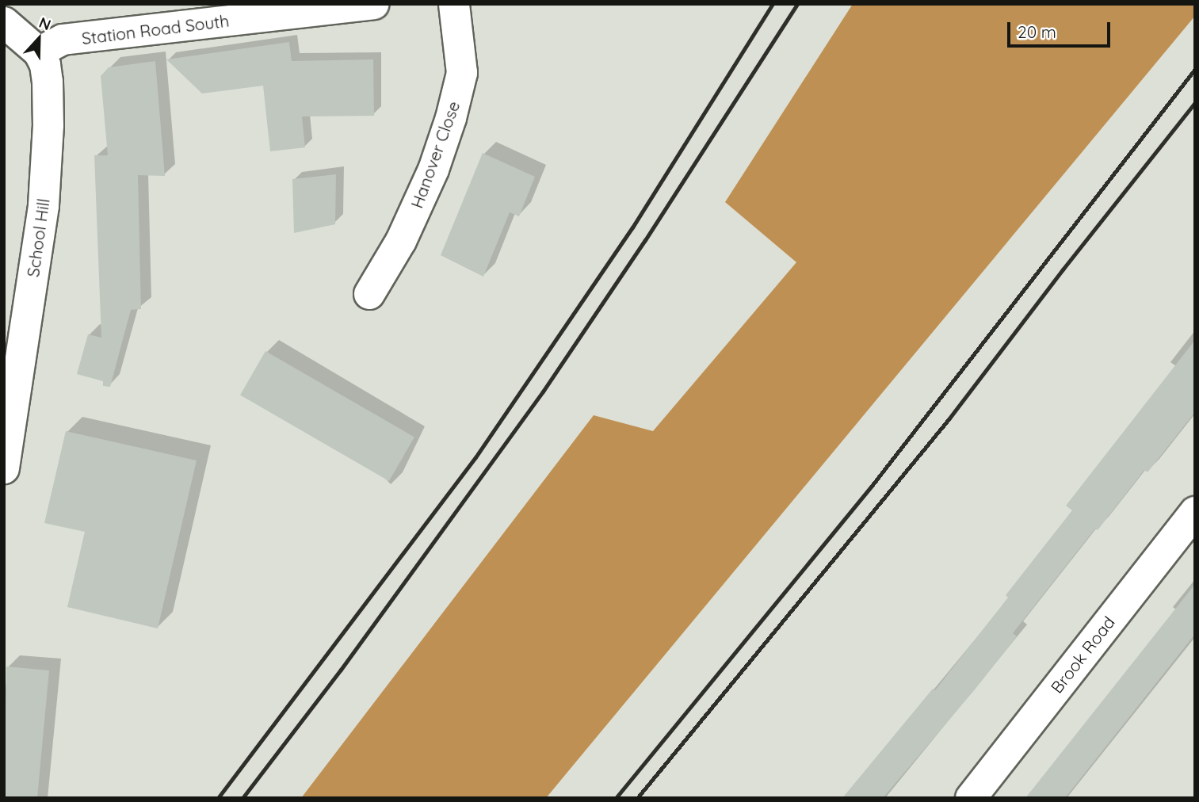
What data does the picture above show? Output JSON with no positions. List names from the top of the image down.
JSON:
{
  "streets": {
    "street": [
      "Station Road South",
      "Hanover Close",
      "School Hill",
      "Brook Road"
    ]
  },
  "crossings": [
    ["Station Road South", "School Hill"]
  ],
  "scale_bar": "20 m",
  "north": "top"
}
